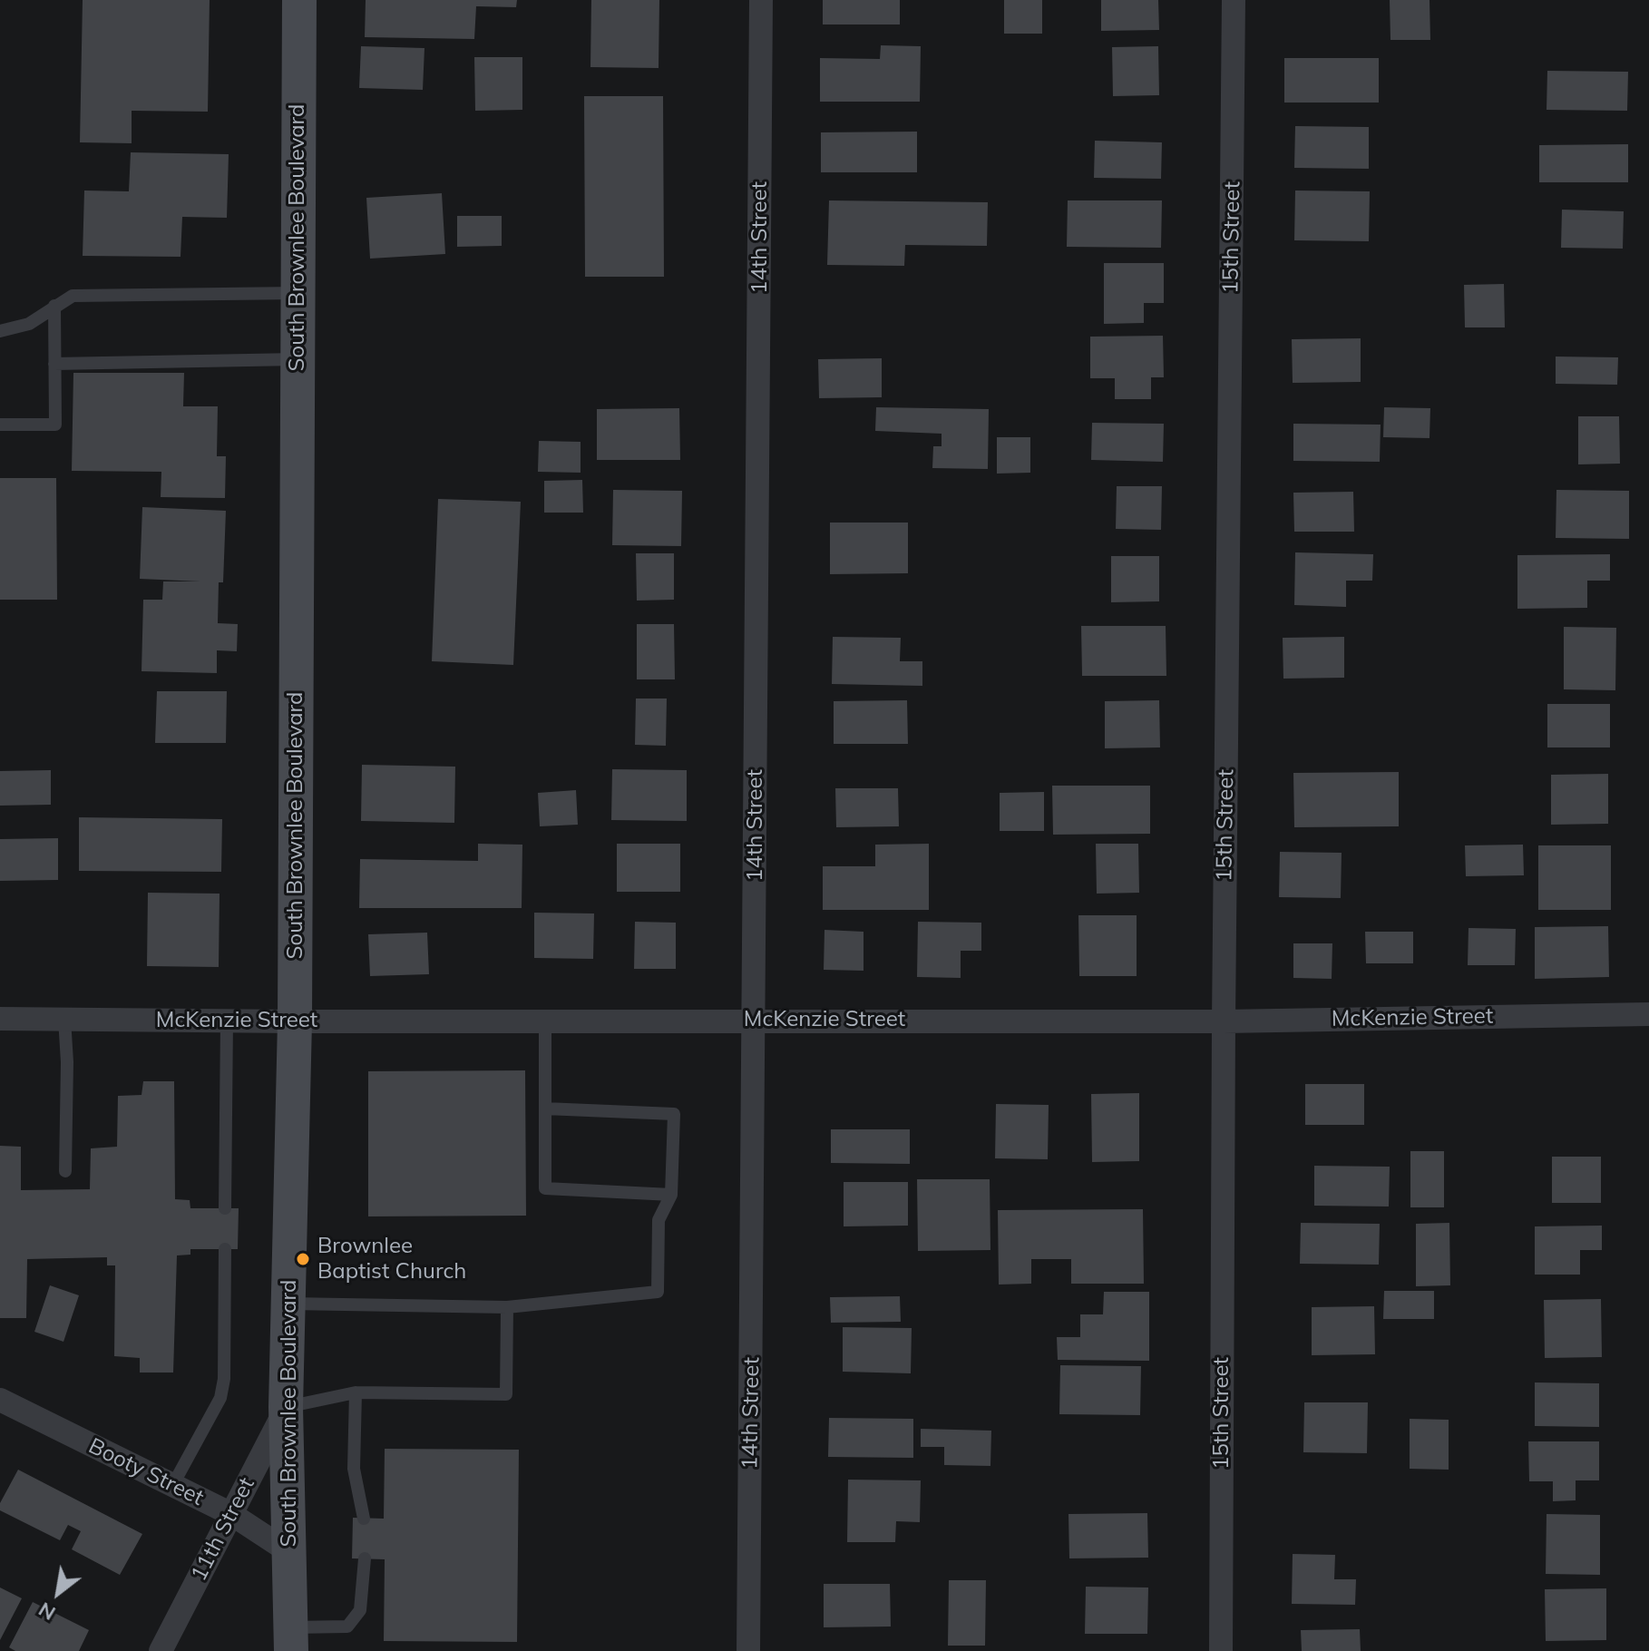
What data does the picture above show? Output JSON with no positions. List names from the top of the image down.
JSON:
{
  "streets": {
    "main road": ["South Brownlee Boulevard"],
    "street": [
      "14th Street",
      "15th Street",
      "McKenzie Street",
      "Booty Street",
      "11th Street"
    ]
  },
  "crossings": [
    ["South Brownlee Boulevard", "McKenzie Street"],
    ["South Brownlee Boulevard", "Booty Street"],
    ["South Brownlee Boulevard", "11th Street"],
    ["14th Street", "McKenzie Street"],
    ["15th Street", "McKenzie Street"],
    ["Booty Street", "11th Street"]
  ],
  "places": ["Brownlee Baptist Church"],
  "north": "bottom left"
}
